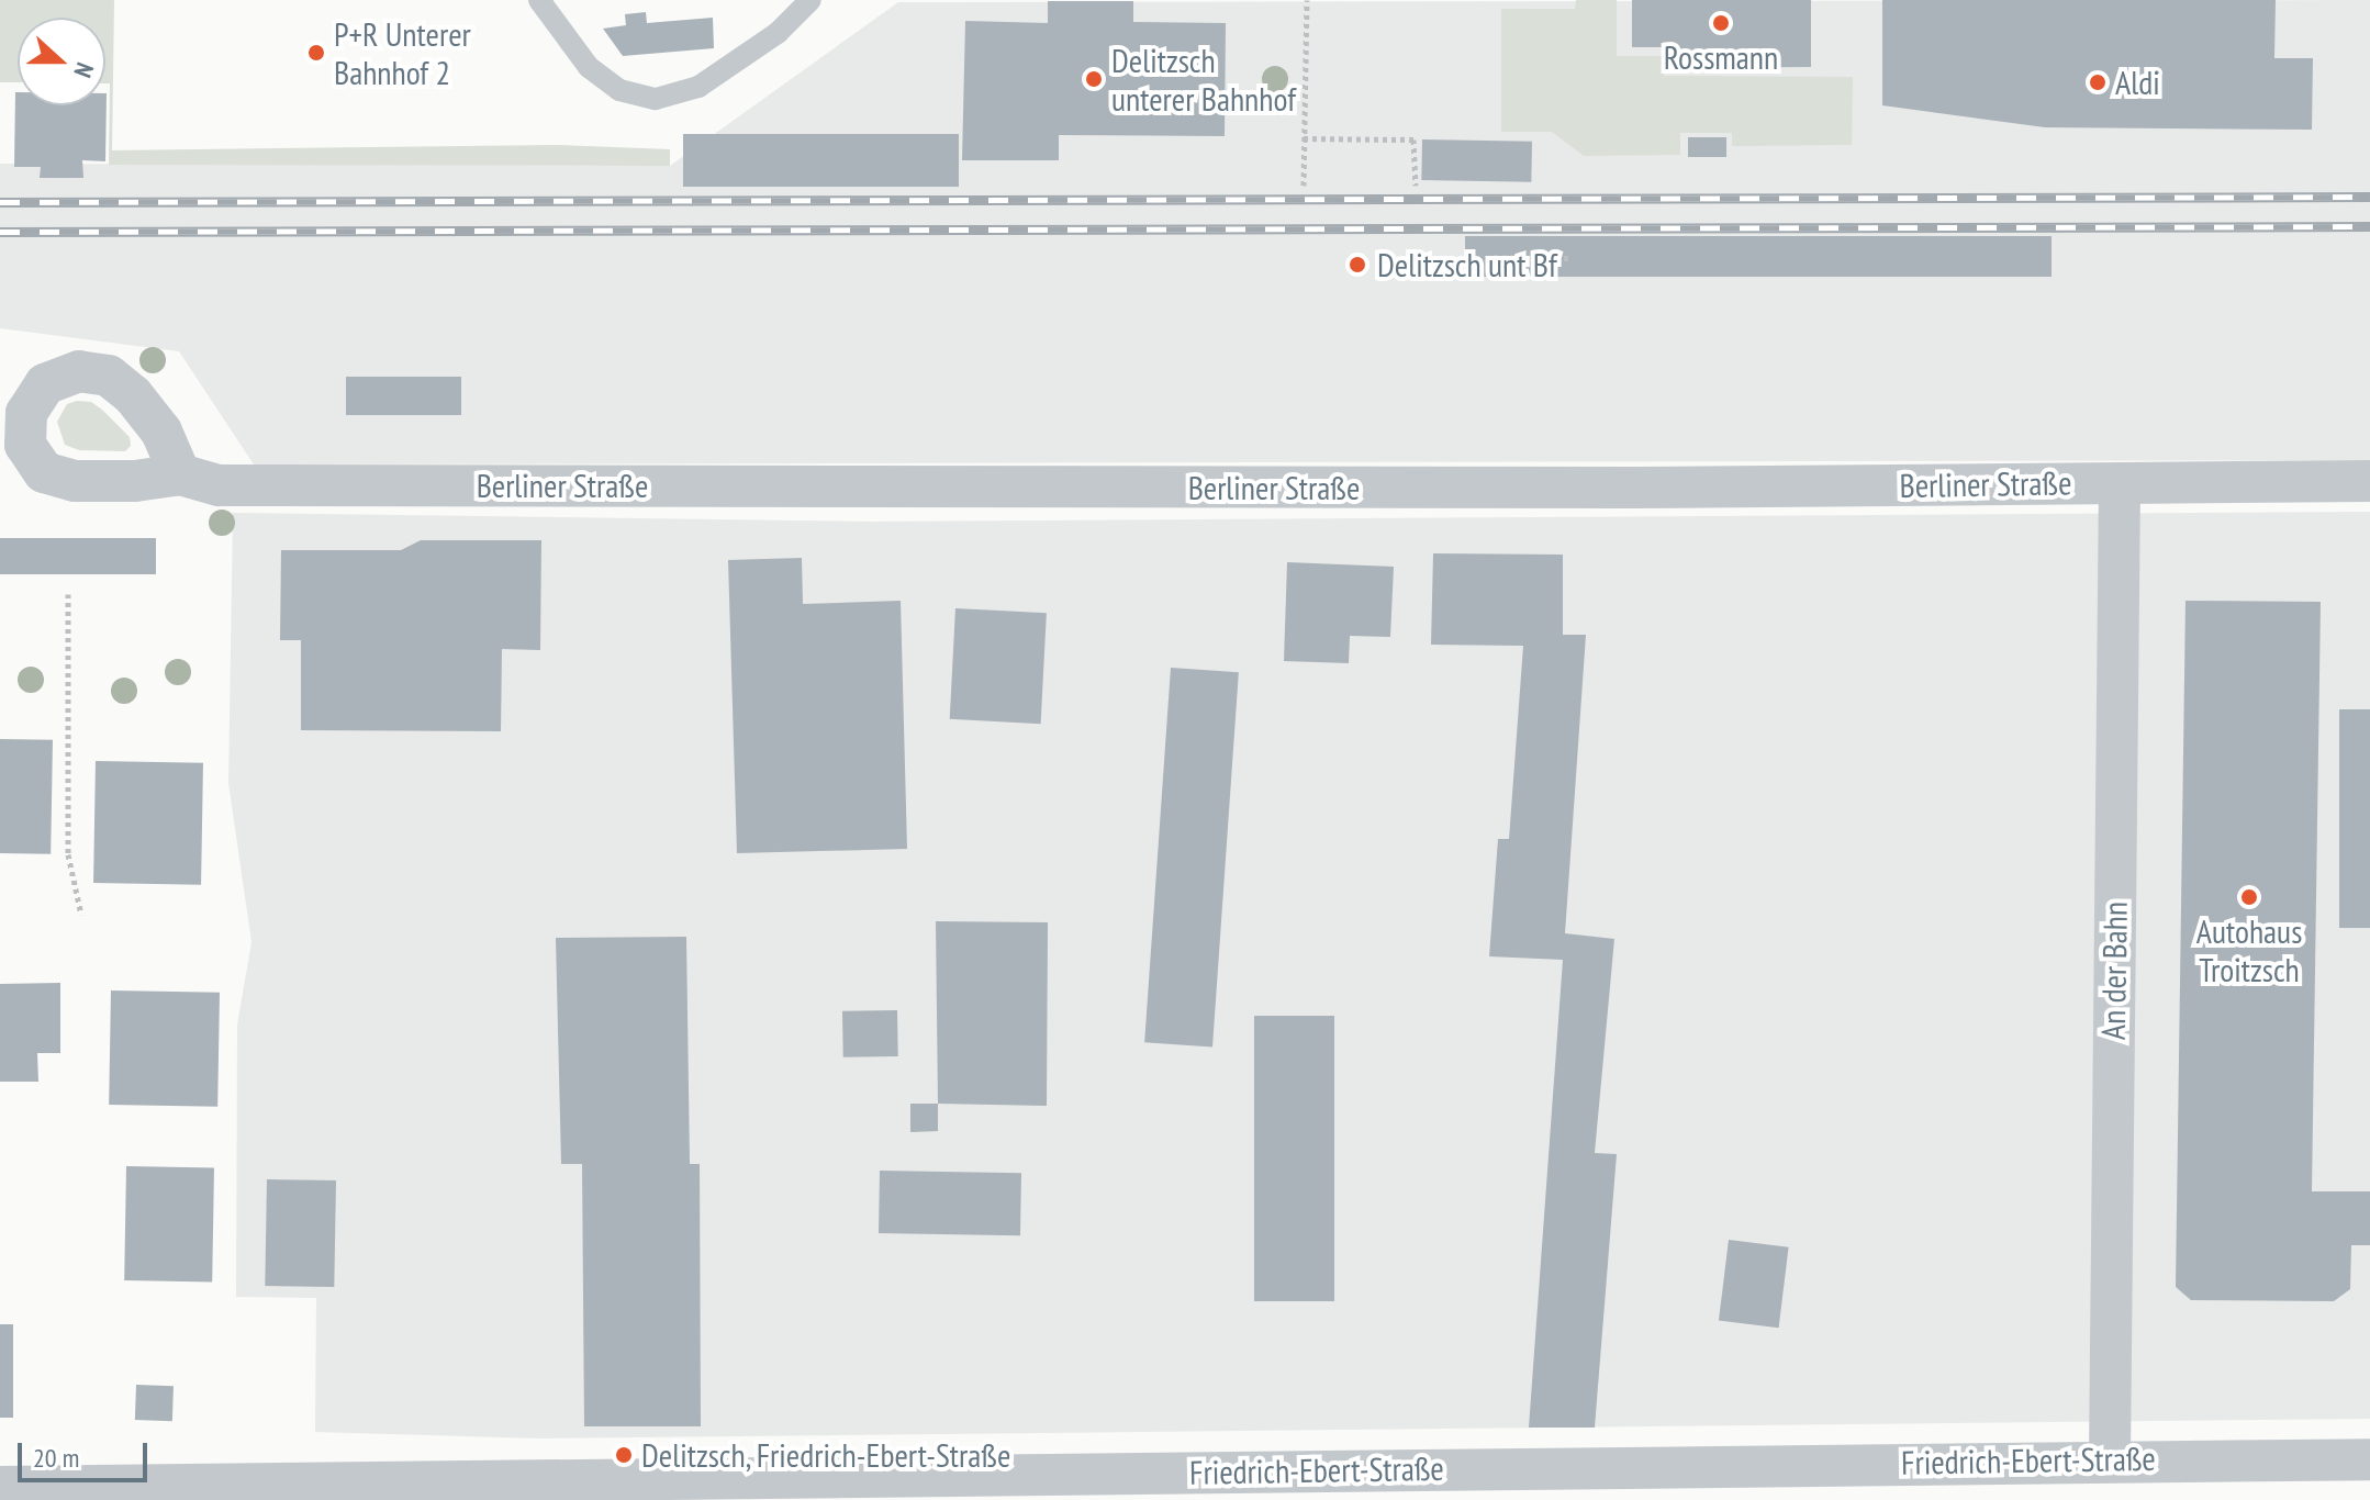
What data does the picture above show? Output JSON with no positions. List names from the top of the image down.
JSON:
{
  "streets": {
    "street": ["Berliner Straße", "An der Bahn", "Friedrich-Ebert-Straße"]
  },
  "crossings": [
    ["Berliner Straße", "An der Bahn"],
    ["An der Bahn", "Friedrich-Ebert-Straße"]
  ],
  "places": [
    "Rossmann",
    "P+R Unterer Bahnhof 2",
    "Delitzsch unterer Bahnhof",
    "Aldi",
    "Delitzsch unt Bf",
    "Autohaus Troitzsch",
    "Delitzsch, Friedrich-Ebert-Straße"
  ],
  "scale_bar": "20 m",
  "north": "right"
}
